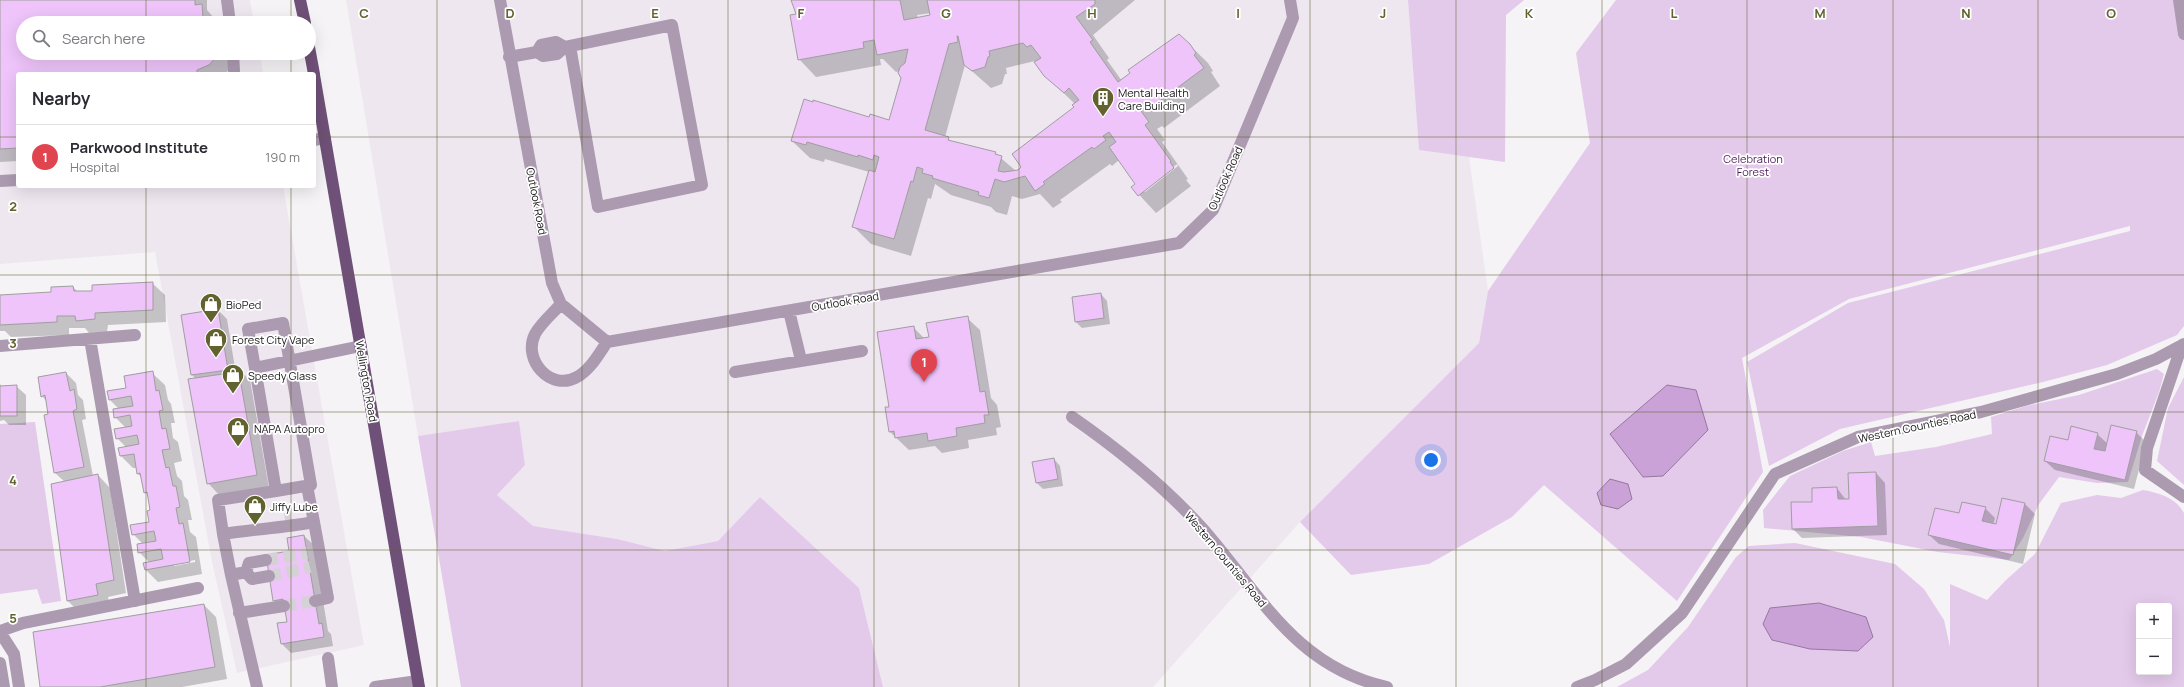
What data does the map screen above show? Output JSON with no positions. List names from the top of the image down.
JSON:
{
  "streets": {
    "main road": ["Wellington Road"],
    "street": ["Outlook Road", "Western Counties Road"]
  },
  "parks": ["Celebration Forest"],
  "places": {
    "building": ["Mental Health Care Building"],
    "shop": [
      "BioPed",
      "Forest City Vape",
      "Speedy Glass",
      "NAPA Autopro",
      "Jiffy Lube"
    ]
  },
  "page": {
    "search": "Search here",
    "heading": "Nearby",
    "list": [
      {
        "mark": "1",
        "name": "Parkwood Institute",
        "note": "Hospital",
        "value": "190 m"
      }
    ],
    "pins": "1",
    "map_buttons": ["+", "−"]
  },
  "grid": {
    "columns": [
      "C",
      "D",
      "E",
      "F",
      "G",
      "H",
      "I",
      "J",
      "K",
      "L",
      "M",
      "N",
      "O"
    ],
    "rows": [
      "2",
      "3",
      "4",
      "5"
    ]
  }
}
